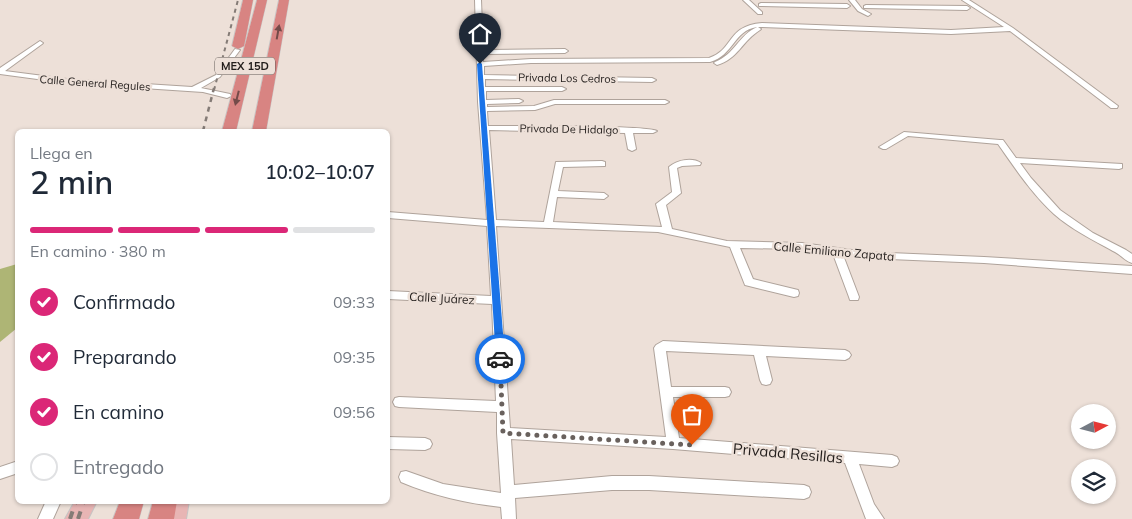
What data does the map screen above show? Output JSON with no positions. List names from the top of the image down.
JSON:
{
  "streets": {
    "highway": ["MEX 15D"],
    "street": [
      "Privada Los Cedros",
      "Calle General Regules",
      "Privada De Hidalgo",
      "Calle Emiliano Zapata",
      "Calle Juárez",
      "Privada Resillas"
    ]
  },
  "north": "right",
  "page": {
    "heading": ["2 min", "Llega en", "10:02–10:07"],
    "bar": "En camino · 380 m",
    "list": [
      ["Confirmado", "09:33"],
      ["Preparando", "09:35"],
      ["En camino", "09:56"],
      "Entregado"
    ]
  }
}
